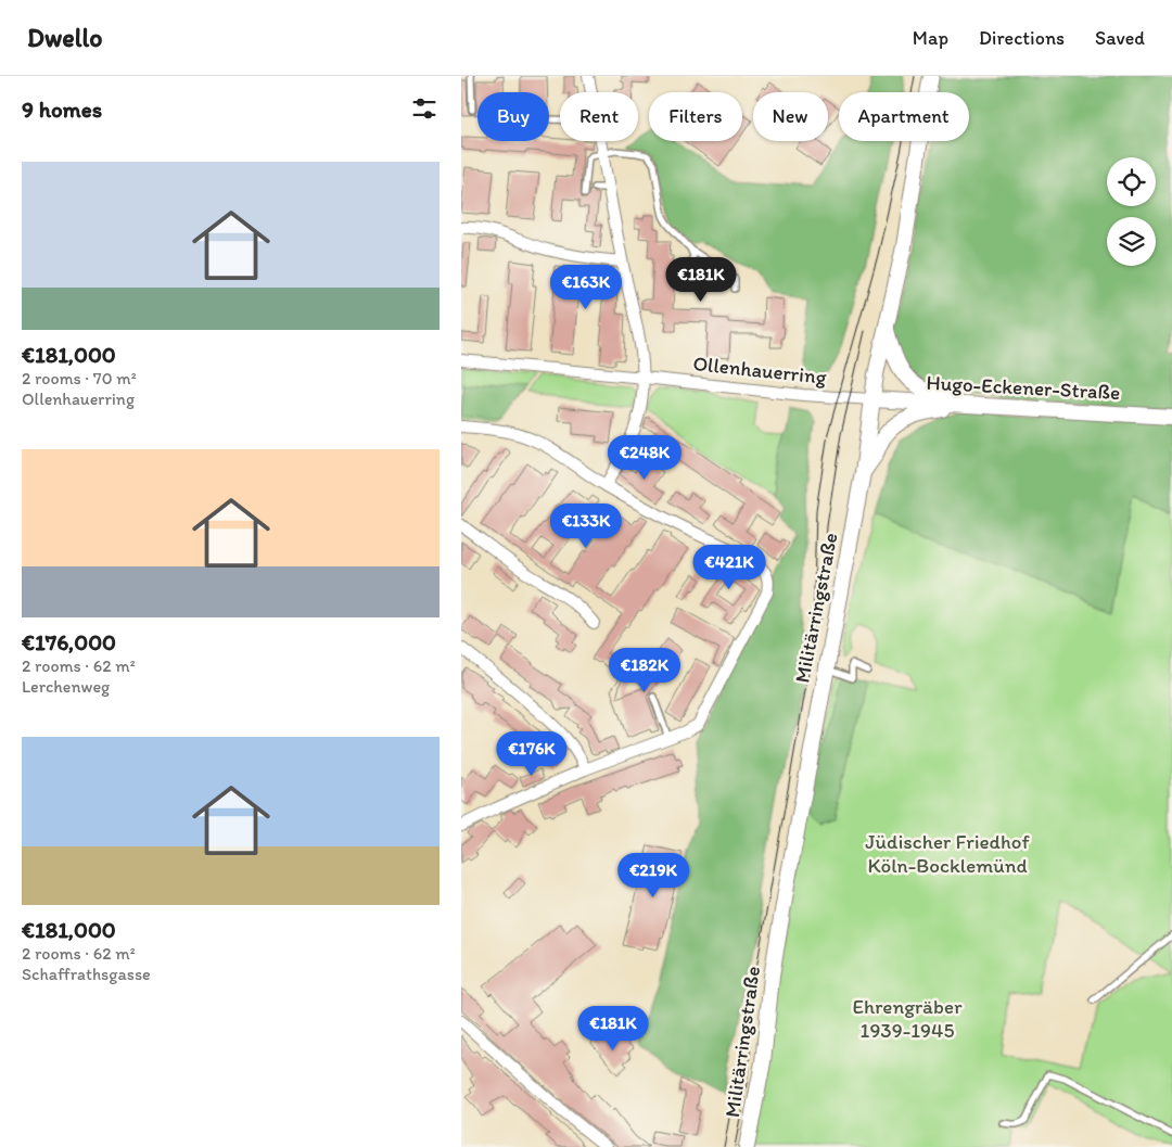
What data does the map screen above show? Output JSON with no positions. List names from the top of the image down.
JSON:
{
  "streets": {
    "main road": ["Hugo-Eckener-Straße", "Militärringstraße"],
    "street": ["Ollenhauerring"]
  },
  "crossings": [
    ["Ollenhauerring", "Hugo-Eckener-Straße"],
    ["Ollenhauerring", "Militärringstraße"],
    ["Hugo-Eckener-Straße", "Militärringstraße"]
  ],
  "parks": ["Jüdischer Friedhof Köln-Bocklemünd", "Ehrengräber 1939-1945"],
  "page": {
    "header": "Dwello",
    "nav": ["Map", "Directions", "Saved"],
    "heading": "9 homes",
    "chip": [
      "Buy",
      "Rent",
      "Filters",
      "New",
      "Apartment"
    ],
    "list": [
      {
        "name": "€181,000",
        "note": "2 rooms · 70 m² · Ollenhauerring"
      },
      {
        "name": "€176,000",
        "note": "2 rooms · 62 m² · Lerchenweg"
      },
      {
        "name": "€181,000",
        "note": "2 rooms · 62 m² · Schaffrathsgasse"
      }
    ],
    "price": [
      "€181K",
      "€163K",
      "€248K",
      "€133K",
      "€421K",
      "€182K",
      "€176K",
      "€219K",
      "€181K"
    ]
  }
}
